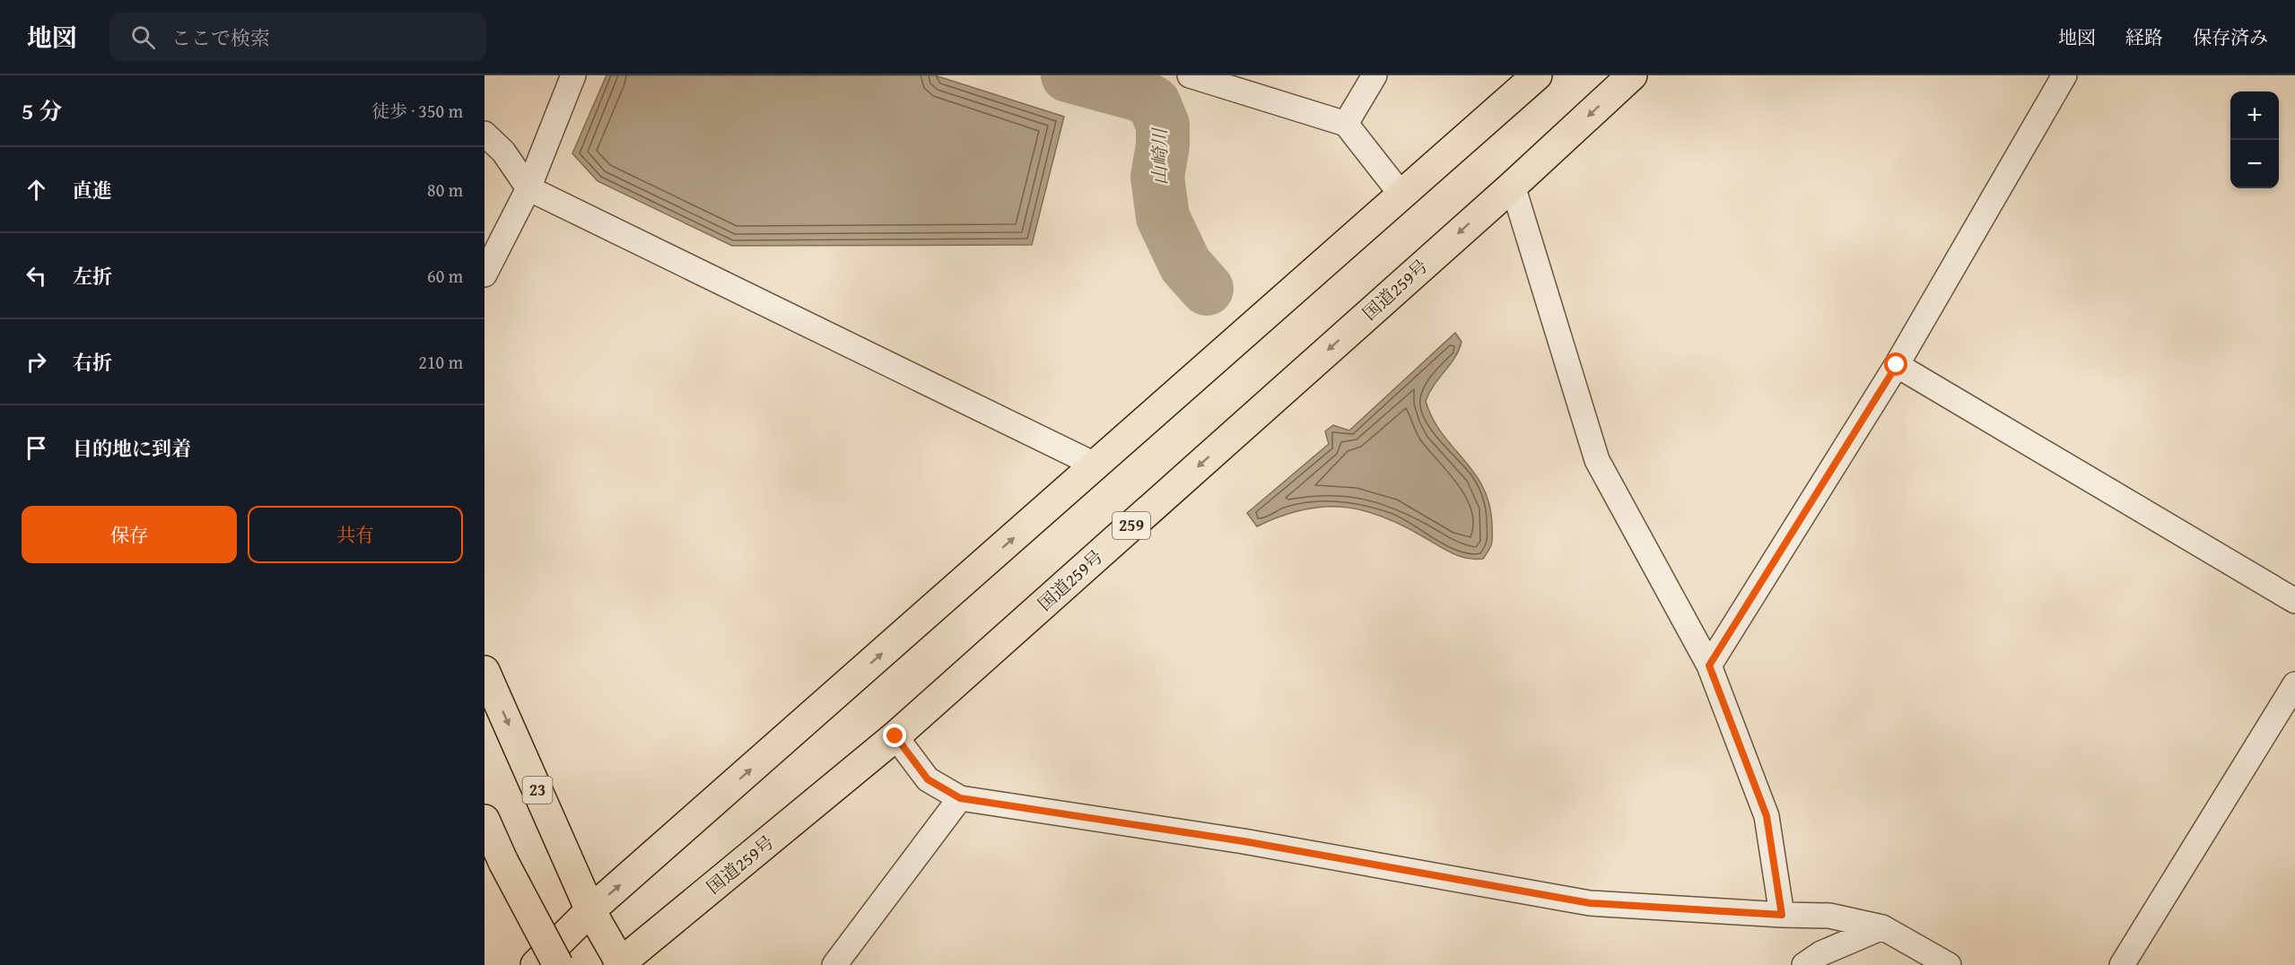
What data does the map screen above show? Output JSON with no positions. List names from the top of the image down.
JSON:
{
  "streets": {
    "highway": ["国道259号", "259", "23"]
  },
  "crossings": [
    ["国道259号", "23"]
  ],
  "water": ["山崎川"],
  "page": {
    "header": "地図",
    "search": "ここで検索",
    "nav": ["地図", "経路", "保存済み"],
    "heading": ["5 分", "徒歩 · 350 m"],
    "map_buttons": ["+", "−"],
    "list": [
      ["直進", "80 m"],
      ["左折", "60 m"],
      ["右折", "210 m"],
      "目的地に到着"
    ],
    "buttons": ["保存", "共有"]
  }
}
